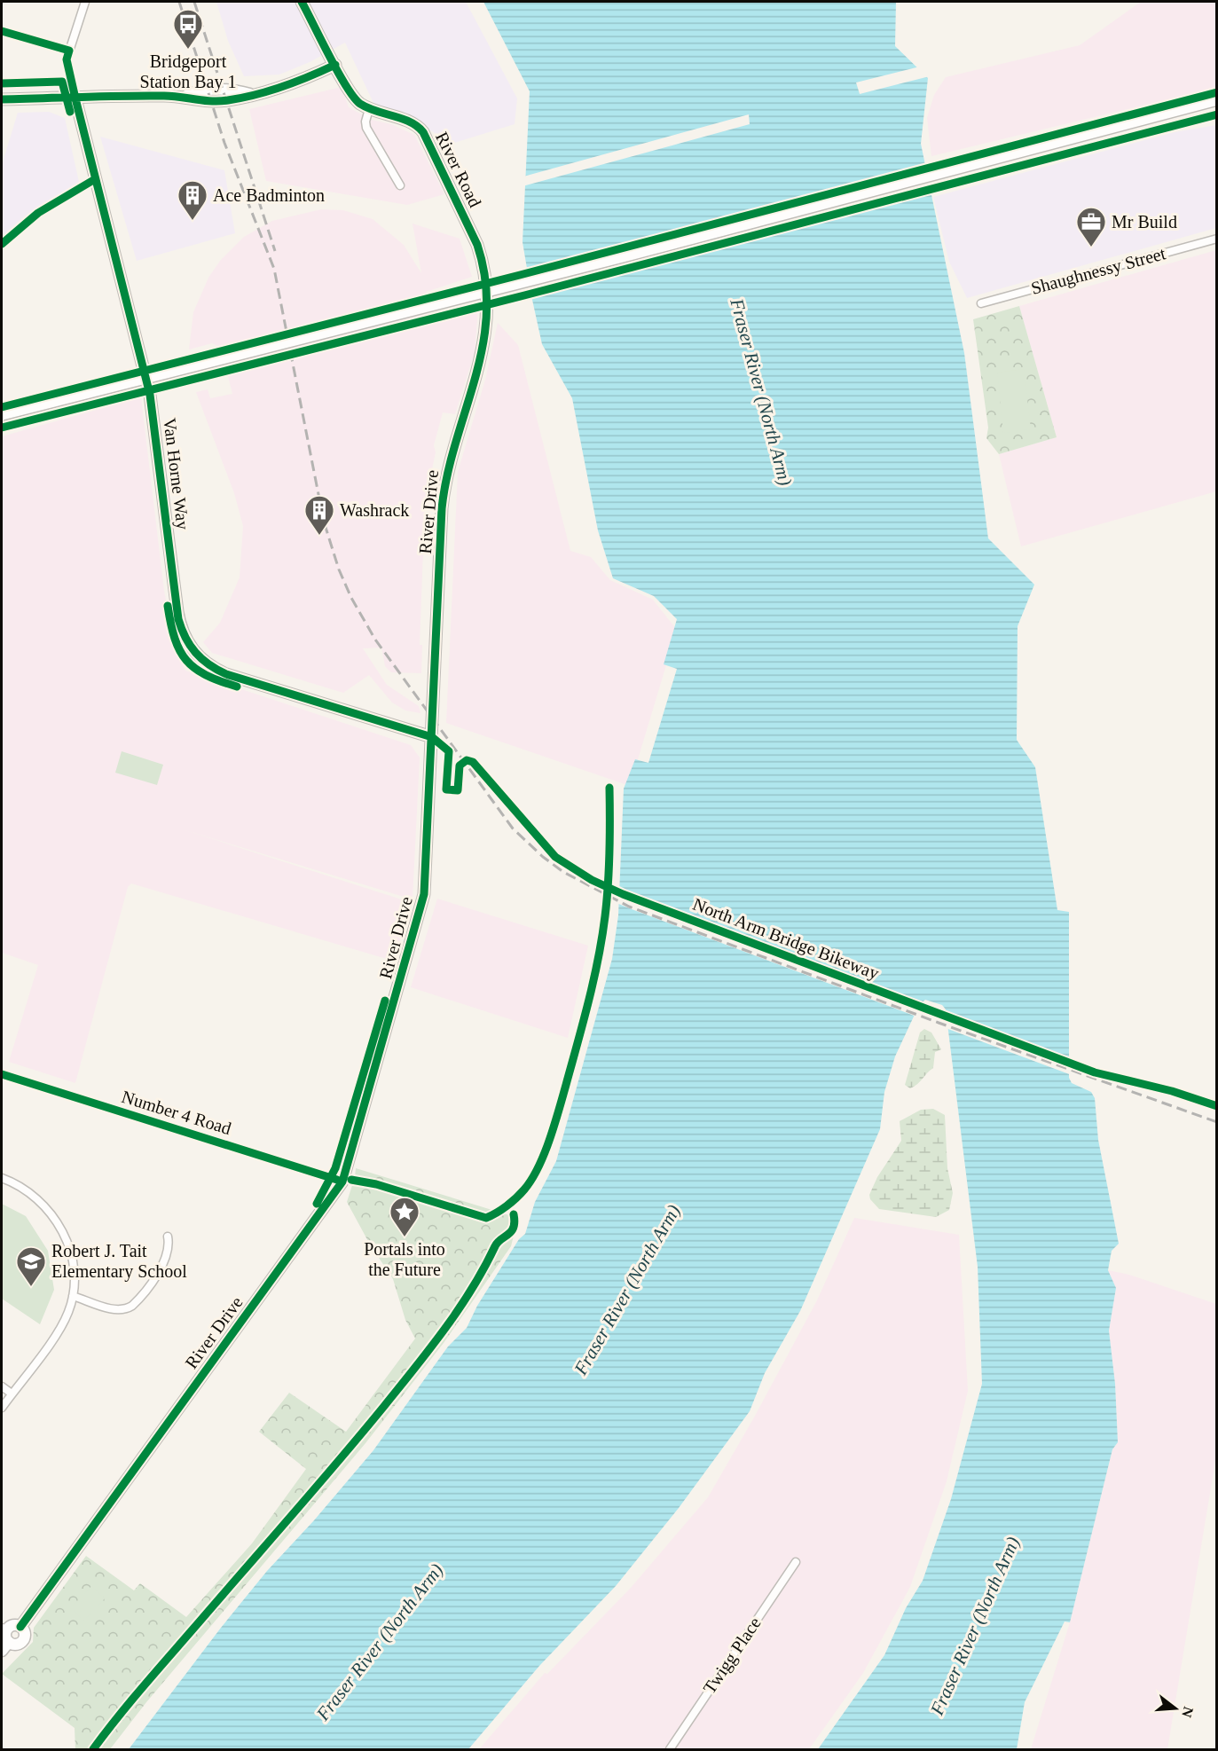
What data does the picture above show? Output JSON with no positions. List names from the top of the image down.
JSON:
{
  "streets": {
    "street": [
      "River Road",
      "Shaughnessy Street",
      "Van Horne Way",
      "River Drive",
      "Number 4 Road",
      "Twigg Place"
    ],
    "cycle path": ["North Arm Bridge Bikeway"]
  },
  "crossings": [
    ["River Road", "River Drive"],
    ["Van Horne Way", "River Drive"],
    ["River Drive", "Number 4 Road"]
  ],
  "water": ["Fraser River (North Arm)"],
  "places": {
    "bus stop": ["Bridgeport Station Bay 1"],
    "building": ["Ace Badminton", "Washrack"],
    "office": ["Mr Build"],
    "place": ["Portals into the Future"],
    "school or university": ["Robert J. Tait Elementary School"]
  },
  "north": "right"
}
